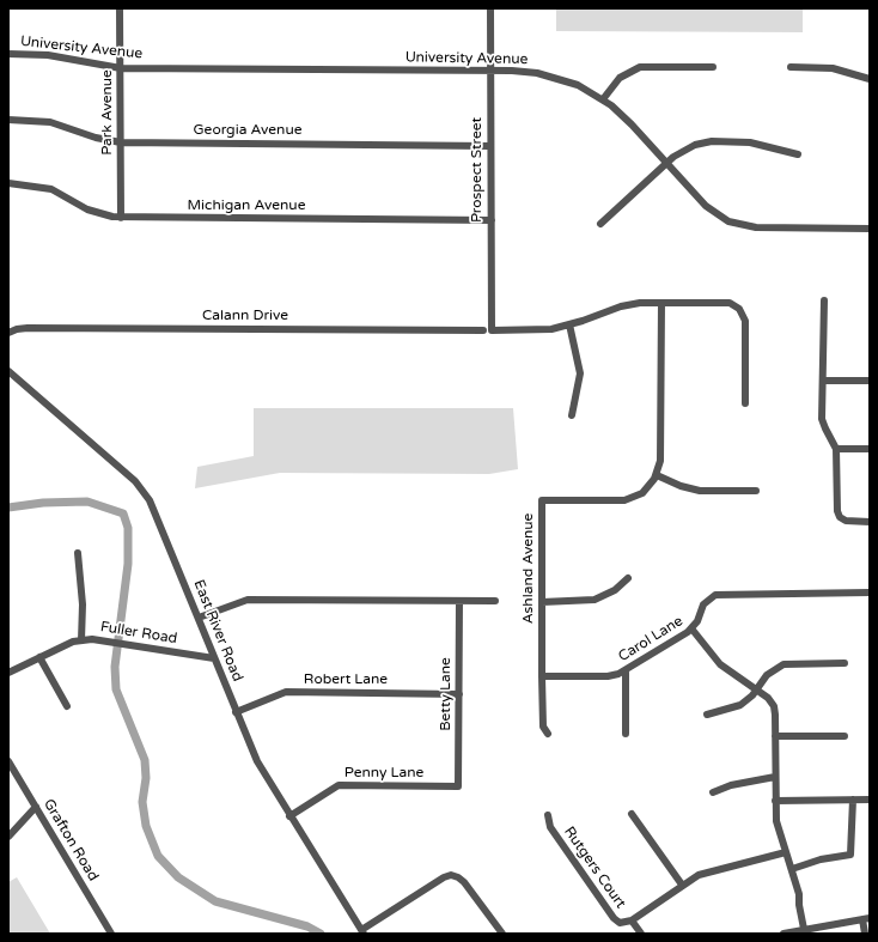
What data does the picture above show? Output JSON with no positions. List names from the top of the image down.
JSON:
{
  "streets": {
    "street": [
      "University Avenue",
      "Park Avenue",
      "Georgia Avenue",
      "Prospect Street",
      "Michigan Avenue",
      "Calann Drive",
      "Ashland Avenue",
      "East River Road",
      "Fuller Road",
      "Carol Lane",
      "Robert Lane",
      "Betty Lane",
      "Penny Lane",
      "Grafton Road",
      "Rutgers Court"
    ]
  },
  "crossings": [
    ["University Avenue", "Park Avenue"],
    ["University Avenue", "Prospect Street"],
    ["Park Avenue", "Georgia Avenue"],
    ["Park Avenue", "Michigan Avenue"],
    ["Georgia Avenue", "Prospect Street"],
    ["Prospect Street", "Michigan Avenue"],
    ["Prospect Street", "Calann Drive"],
    ["Calann Drive", "Ashland Avenue"],
    ["Ashland Avenue", "Carol Lane"],
    ["East River Road", "Fuller Road"],
    ["East River Road", "Robert Lane"],
    ["East River Road", "Penny Lane"],
    ["Robert Lane", "Betty Lane"],
    ["Betty Lane", "Penny Lane"]
  ]
}
